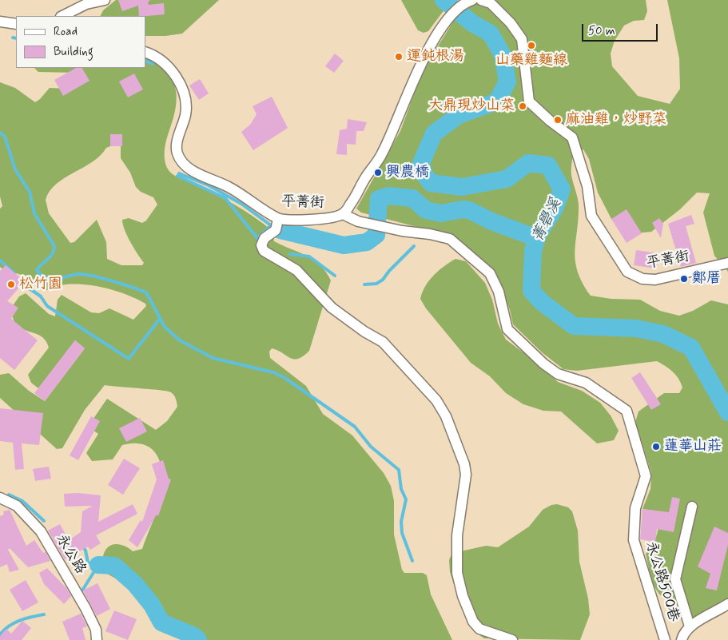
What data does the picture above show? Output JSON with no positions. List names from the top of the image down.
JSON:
{
  "streets": {
    "street": ["平菁街", "永公路", "永公路500巷"]
  },
  "crossings": [
    ["平菁街", "永公路500巷"]
  ],
  "water": ["菁礐溪"],
  "places": [
    "山藥雞麵線",
    "運鈍根湯",
    "大鼎現炒山菜",
    "麻油雞，炒野菜",
    "興農橋",
    "鄭厝",
    "松竹園",
    "蓮華山莊"
  ],
  "legend": ["Road", "Building"],
  "scale_bar": "50 m"
}
